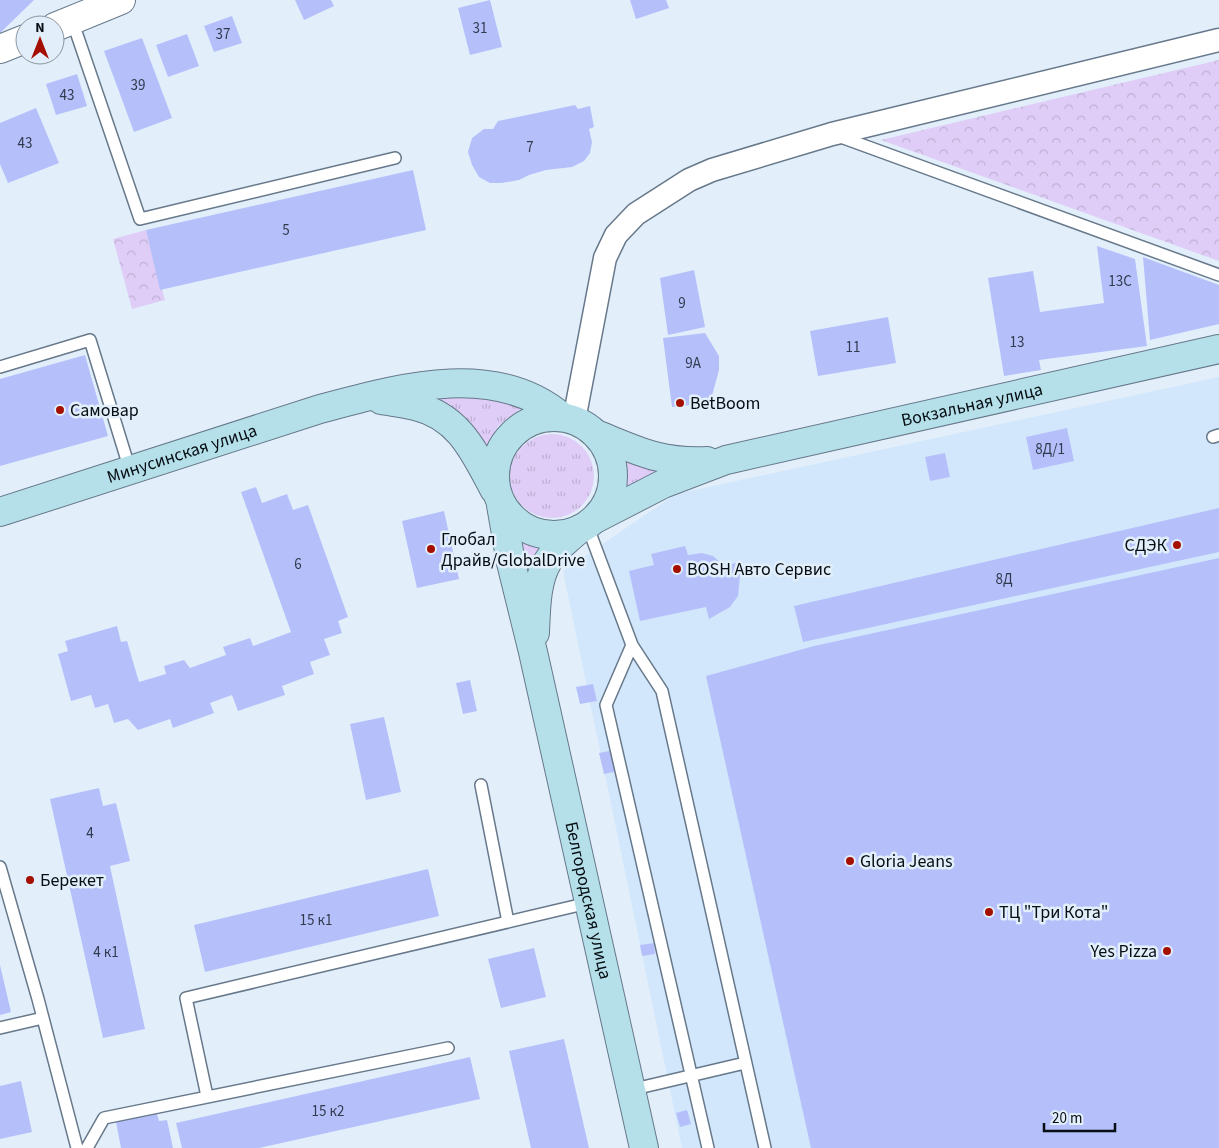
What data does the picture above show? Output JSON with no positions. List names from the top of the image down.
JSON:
{
  "streets": {
    "main road": ["Вокзальная улица", "Минусинская улица", "Белгородская улица"]
  },
  "crossings": [
    ["Вокзальная улица", "Минусинская улица"],
    ["Вокзальная улица", "Белгородская улица"],
    ["Минусинская улица", "Белгородская улица"]
  ],
  "places": [
    "BetBoom",
    "Самовар",
    "СДЭК",
    "Глобал Драйв/GlobalDrive",
    "BOSH Авто Сервис",
    "Gloria Jeans",
    "Берекет",
    "ТЦ \"Три Кота\"",
    "Yes Pizza"
  ],
  "house_numbers": [
    "31",
    "37",
    "39",
    "43",
    "43",
    "7",
    "5",
    "13С",
    "9",
    "13",
    "11",
    "9А",
    "8Д/1",
    "6",
    "8Д",
    "4",
    "15 к1",
    "4 к1",
    "15 к2"
  ],
  "scale_bar": "20 m",
  "north": "top"
}
